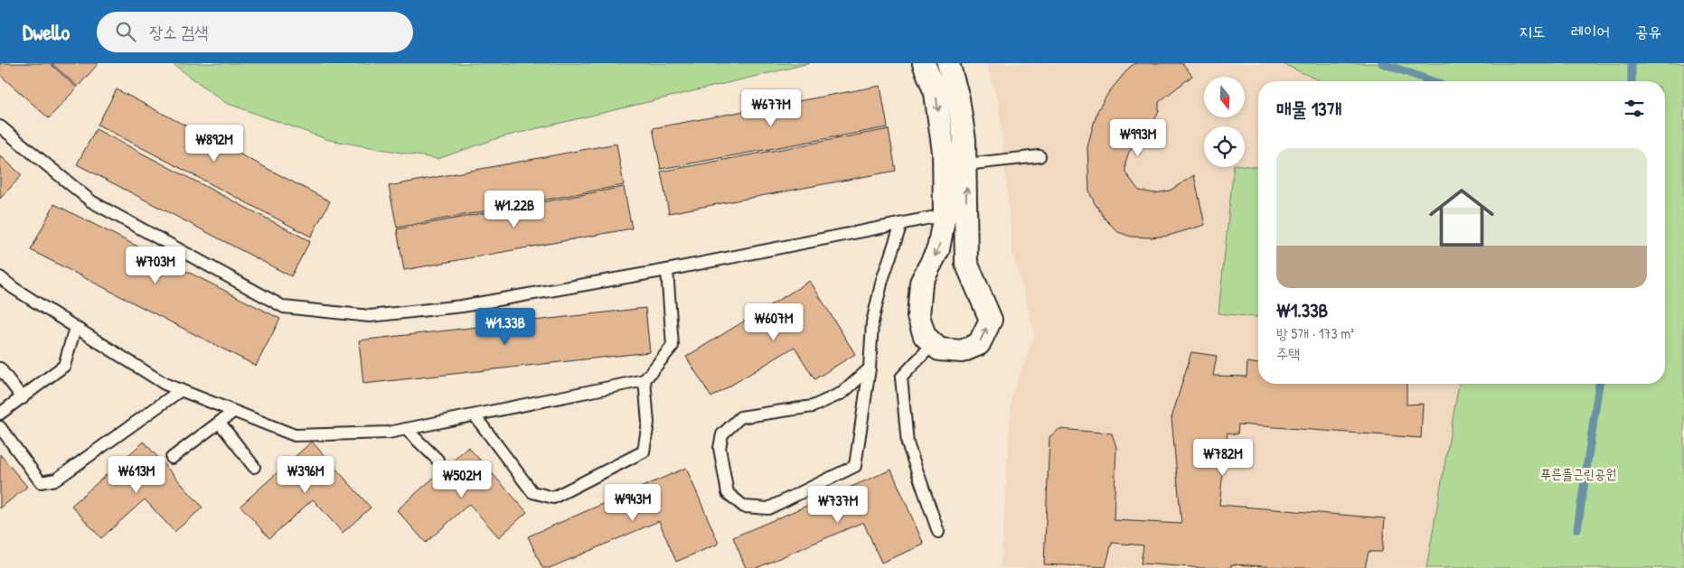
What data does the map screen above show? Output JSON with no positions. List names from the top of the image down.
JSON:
{
  "parks": ["푸른뜰근린공원"],
  "north": "bottom",
  "page": {
    "header": "Dwello",
    "search": "장소 검색",
    "nav": ["지도", "레이어", "공유"],
    "heading": "매물 13개",
    "price": [
      "₩677M",
      "₩993M",
      "₩892M",
      "₩1.22B",
      "₩703M",
      "₩607M",
      "₩1.33B",
      "₩782M",
      "₩613M",
      "₩396M",
      "₩502M",
      "₩943M",
      "₩737M"
    ],
    "list": [
      {
        "name": "₩1.33B",
        "note": "방 5개 · 173 m² · 주택"
      }
    ]
  }
}
